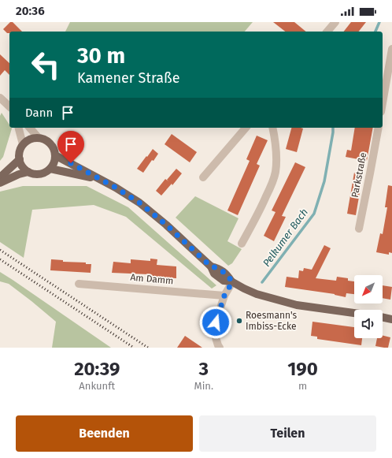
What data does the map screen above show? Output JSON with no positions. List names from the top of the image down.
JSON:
{
  "streets": {
    "street": ["Parkstraße", "Am Damm"]
  },
  "water": ["Pelkumer Bach"],
  "places": ["Roesmann's Imbiss-Ecke"],
  "north": "bottom left",
  "page": {
    "status": "20:36",
    "turn": ["30 m", "Kamener Straße"],
    "then": "Dann",
    "eta": [
      "20:39",
      "Ankunft",
      "3",
      "Min.",
      "190",
      "m"
    ],
    "buttons": ["Beenden", "Teilen"]
  }
}
